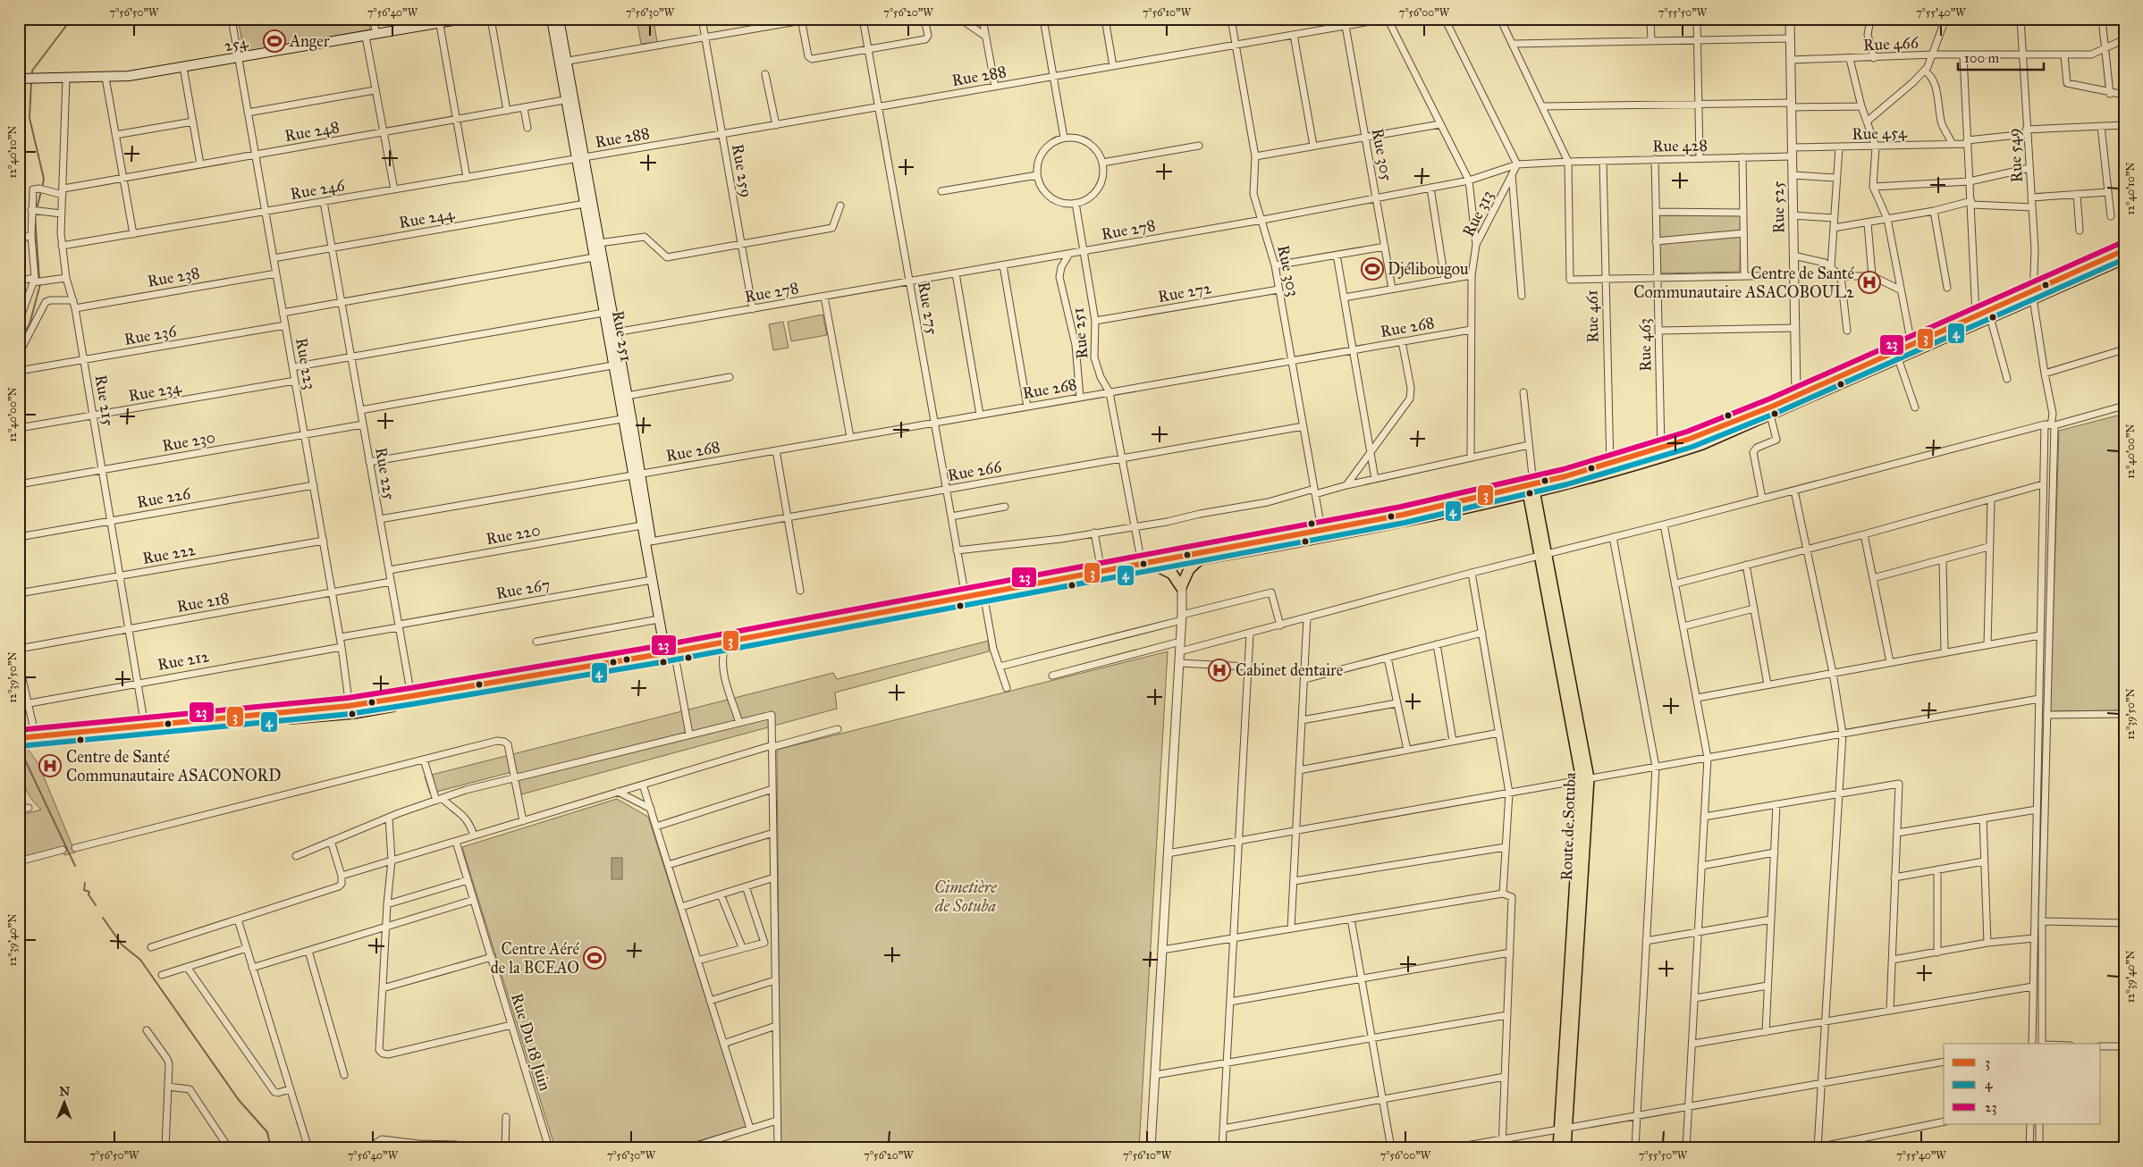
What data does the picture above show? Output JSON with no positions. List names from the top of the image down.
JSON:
{
  "streets": {
    "main road": ["254", "Rue 251", "Route de Sotuba"],
    "street": [
      "Rue 466",
      "Rue 288",
      "Rue 248",
      "Rue 454",
      "Rue 428",
      "Rue 305",
      "Rue 549",
      "Rue 259",
      "Rue 246",
      "Rue 525",
      "Rue 313",
      "Rue 244",
      "Rue 278",
      "Rue 303",
      "Rue 238",
      "Rue 272",
      "Rue 275",
      "Rue 461",
      "Rue 268",
      "Rue 236",
      "Rue 463",
      "Rue 223",
      "Rue 234",
      "Rue 215",
      "Rue 230",
      "Rue 266",
      "Rue 225",
      "Rue 226",
      "Rue 220",
      "Rue 222",
      "Rue 267",
      "Rue 218",
      "Rue 212",
      "Rue Du 18 Juin"
    ]
  },
  "crossings": [
    ["254", "Rue 223"],
    ["254", "Rue 215"],
    ["Rue 466", "Rue 549"],
    ["Rue 466", "Rue 525"],
    ["Rue 288", "Rue 305"],
    ["Rue 288", "Rue 259"],
    ["Rue 288", "Rue 246"],
    ["Rue 288", "Rue 303"],
    ["Rue 288", "Rue 275"],
    ["Rue 288", "Rue 251"],
    ["Rue 248", "Rue 251"],
    ["Rue 248", "Rue 223"],
    ["Rue 248", "Rue 215"],
    ["Rue 454", "Rue 549"],
    ["Rue 454", "Rue 525"],
    ["Rue 428", "Rue 525"],
    ["Rue 428", "Rue 313"],
    ["Rue 428", "Rue 278"],
    ["Rue 428", "Rue 461"],
    ["Rue 428", "Rue 463"],
    ["Rue 305", "Rue 278"],
    ["Rue 259", "Rue 278"],
    ["Rue 246", "Rue 251"],
    ["Rue 246", "Rue 223"],
    ["Rue 246", "Rue 215"],
    ["Rue 246", "Rue 225"],
    ["Rue 313", "Rue 278"],
    ["Rue 313", "Rue 268"],
    ["Rue 244", "Rue 251"],
    ["Rue 244", "Rue 223"],
    ["Rue 244", "Rue 225"],
    ["Rue 278", "Rue 303"],
    ["Rue 278", "Rue 275"],
    ["Rue 278", "Rue 251"],
    ["Rue 303", "Rue 272"],
    ["Rue 303", "Rue 268"],
    ["Rue 303", "Rue 266"],
    ["Rue 238", "Rue 223"],
    ["Rue 238", "Rue 215"],
    ["Rue 272", "Rue 251"],
    ["Rue 275", "Rue 268"],
    ["Rue 275", "Rue 266"],
    ["Rue 268", "Rue 251"],
    ["Rue 268", "Rue 225"],
    ["Rue 251", "Rue 266"],
    ["Rue 251", "Rue 220"],
    ["Rue 251", "Rue 267"],
    ["Rue 236", "Rue 223"],
    ["Rue 236", "Rue 215"],
    ["Rue 223", "Rue 234"],
    ["Rue 223", "Rue 230"],
    ["Rue 223", "Rue 226"],
    ["Rue 223", "Rue 222"],
    ["Rue 223", "Rue 218"],
    ["Rue 223", "Rue 212"],
    ["Rue 234", "Rue 215"],
    ["Rue 215", "Rue 230"],
    ["Rue 215", "Rue 226"],
    ["Rue 215", "Rue 222"],
    ["Rue 215", "Rue 218"],
    ["Rue 215", "Rue 212"],
    ["Rue 230", "Rue 225"],
    ["Rue 225", "Rue 220"],
    ["Rue 225", "Rue 267"],
    ["Rue 225", "Rue 218"]
  ],
  "parks": ["Cimetière de Sotuba"],
  "places": {
    "sports": ["Anger", "Djélibougou", "Centre Aéré de la BCEAO"],
    "hospital": ["Centre de Santé Communautaire ASACOBOUL2", "Cabinet dentaire", "Centre de Santé Communautaire ASACONORD"]
  },
  "lines": ["transit line 23", "transit line 3", "transit line 4"],
  "legend": ["3", "4", "23"],
  "scale_bar": "100 m",
  "north": "top",
  "coordinates": [
    "7°56'50\"W",
    "7°56'40\"W",
    "7°56'30\"W",
    "7°56'20\"W",
    "7°56'10\"W",
    "7°56'00\"W",
    "7°55'50\"W",
    "7°55'40\"W",
    "12°40'10\"N",
    "12°40'00\"N",
    "12°39'50\"N",
    "12°39'40\"N"
  ]
}
